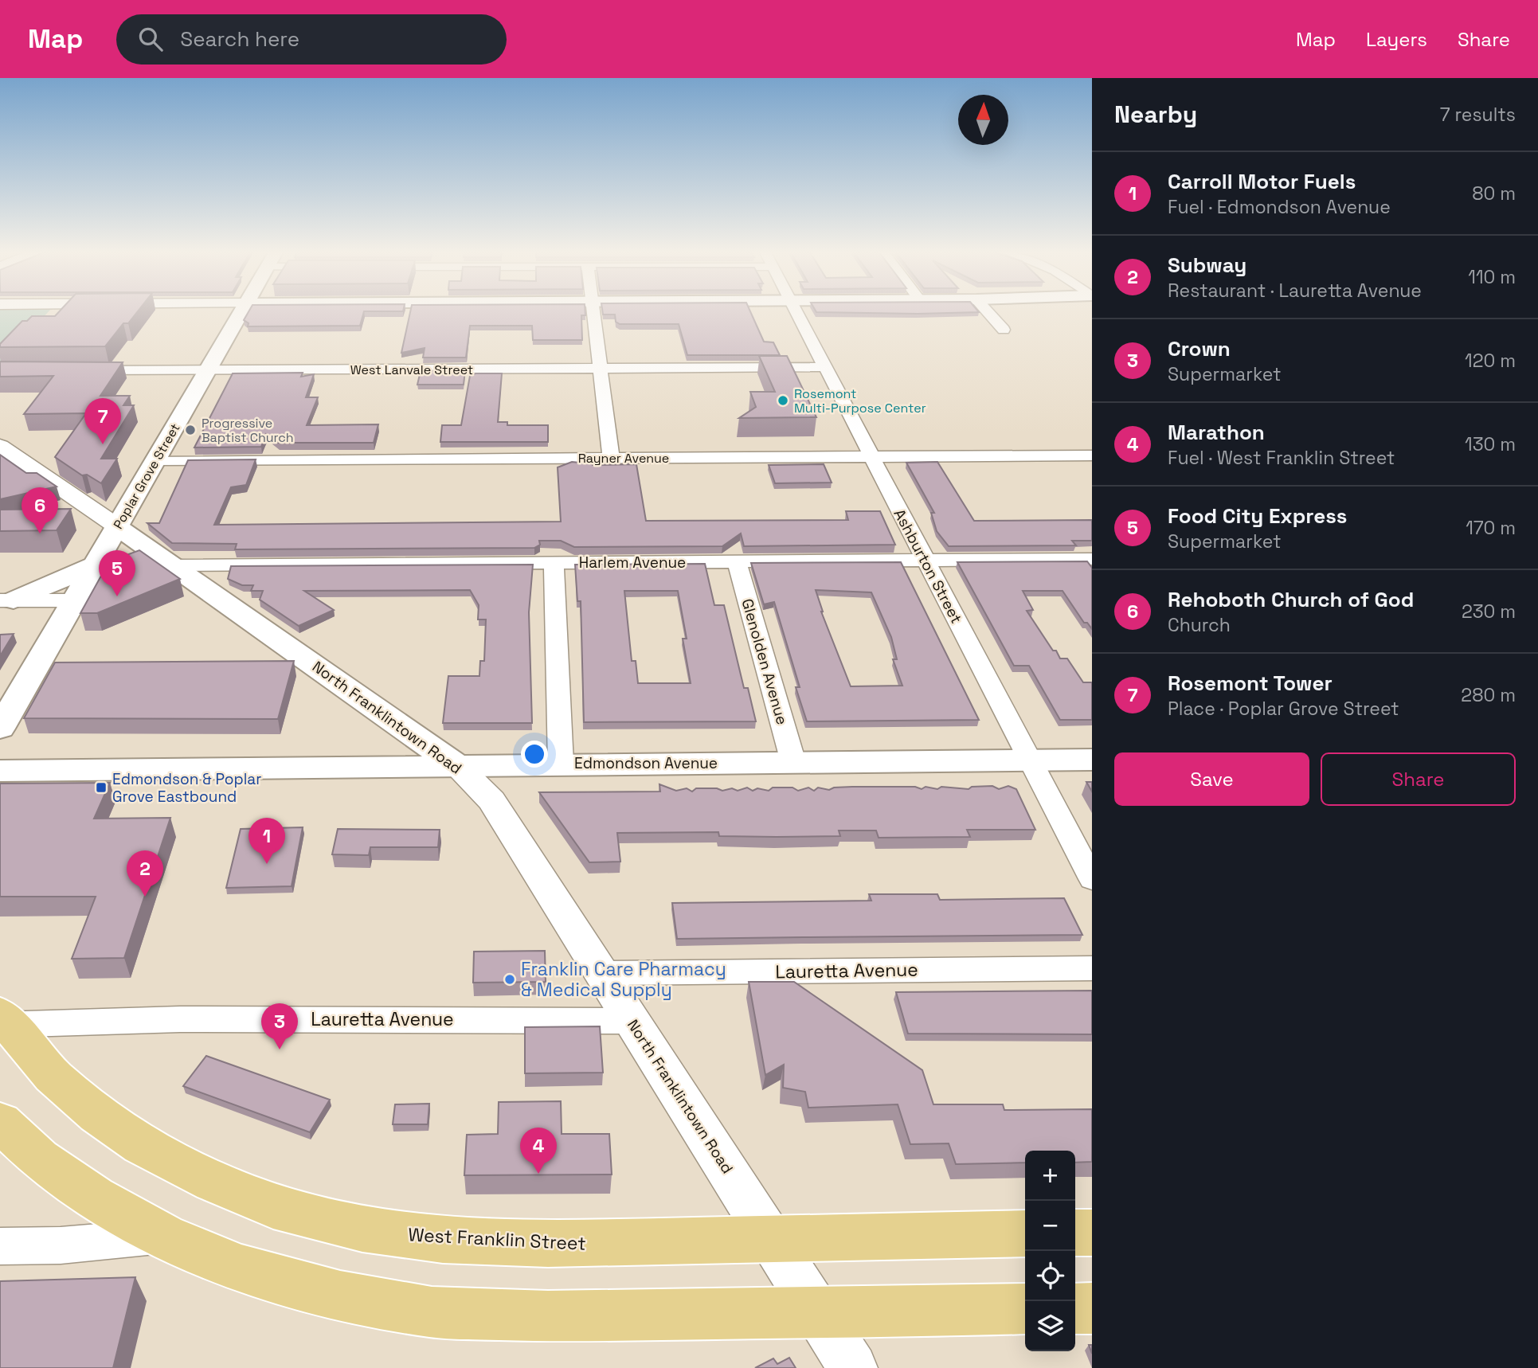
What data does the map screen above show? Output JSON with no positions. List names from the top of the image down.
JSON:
{
  "streets": {
    "main road": [
      "Poplar Grove Street",
      "North Franklintown Road",
      "Edmondson Avenue",
      "West Franklin Street"
    ],
    "street": [
      "West Lanvale Street",
      "Rayner Avenue",
      "Harlem Avenue",
      "Ashburton Street",
      "Glenolden Avenue",
      "Lauretta Avenue"
    ]
  },
  "crossings": [
    ["West Lanvale Street", "Poplar Grove Street"],
    ["West Lanvale Street", "Ashburton Street"],
    ["Rayner Avenue", "Poplar Grove Street"],
    ["Rayner Avenue", "Ashburton Street"],
    ["Poplar Grove Street", "North Franklintown Road"],
    ["Harlem Avenue", "Ashburton Street"],
    ["Harlem Avenue", "Glenolden Avenue"],
    ["Harlem Avenue", "North Franklintown Road"],
    ["Ashburton Street", "Edmondson Avenue"],
    ["Glenolden Avenue", "Edmondson Avenue"],
    ["North Franklintown Road", "Edmondson Avenue"],
    ["North Franklintown Road", "Lauretta Avenue"],
    ["North Franklintown Road", "West Franklin Street"],
    ["Lauretta Avenue", "West Franklin Street"]
  ],
  "places": {
    "other": ["Rosemont Multi-Purpose Center", "Progressive Baptist Church", "Franklin Care Pharmacy & Medical Supply"],
    "transit": ["Edmondson & Poplar Grove Eastbound"]
  },
  "north": "top",
  "page": {
    "header": "Map",
    "search": "Search here",
    "nav": ["Map", "Layers", "Share"],
    "heading": ["Nearby", "7 results"],
    "list": [
      {
        "mark": "1",
        "name": "Carroll Motor Fuels",
        "note": "Fuel · Edmondson Avenue",
        "value": "80 m"
      },
      {
        "mark": "2",
        "name": "Subway",
        "note": "Restaurant · Lauretta Avenue",
        "value": "110 m"
      },
      {
        "mark": "3",
        "name": "Crown",
        "note": "Supermarket",
        "value": "120 m"
      },
      {
        "mark": "4",
        "name": "Marathon",
        "note": "Fuel · West Franklin Street",
        "value": "130 m"
      },
      {
        "mark": "5",
        "name": "Food City Express",
        "note": "Supermarket",
        "value": "170 m"
      },
      {
        "mark": "6",
        "name": "Rehoboth Church of God",
        "note": "Church",
        "value": "230 m"
      },
      {
        "mark": "7",
        "name": "Rosemont Tower",
        "note": "Place · Poplar Grove Street",
        "value": "280 m"
      }
    ],
    "pins": [
      "7",
      "6",
      "5",
      "1",
      "2",
      "3",
      "4"
    ],
    "buttons": ["Save", "Share"],
    "map_buttons": ["+", "−"]
  }
}
